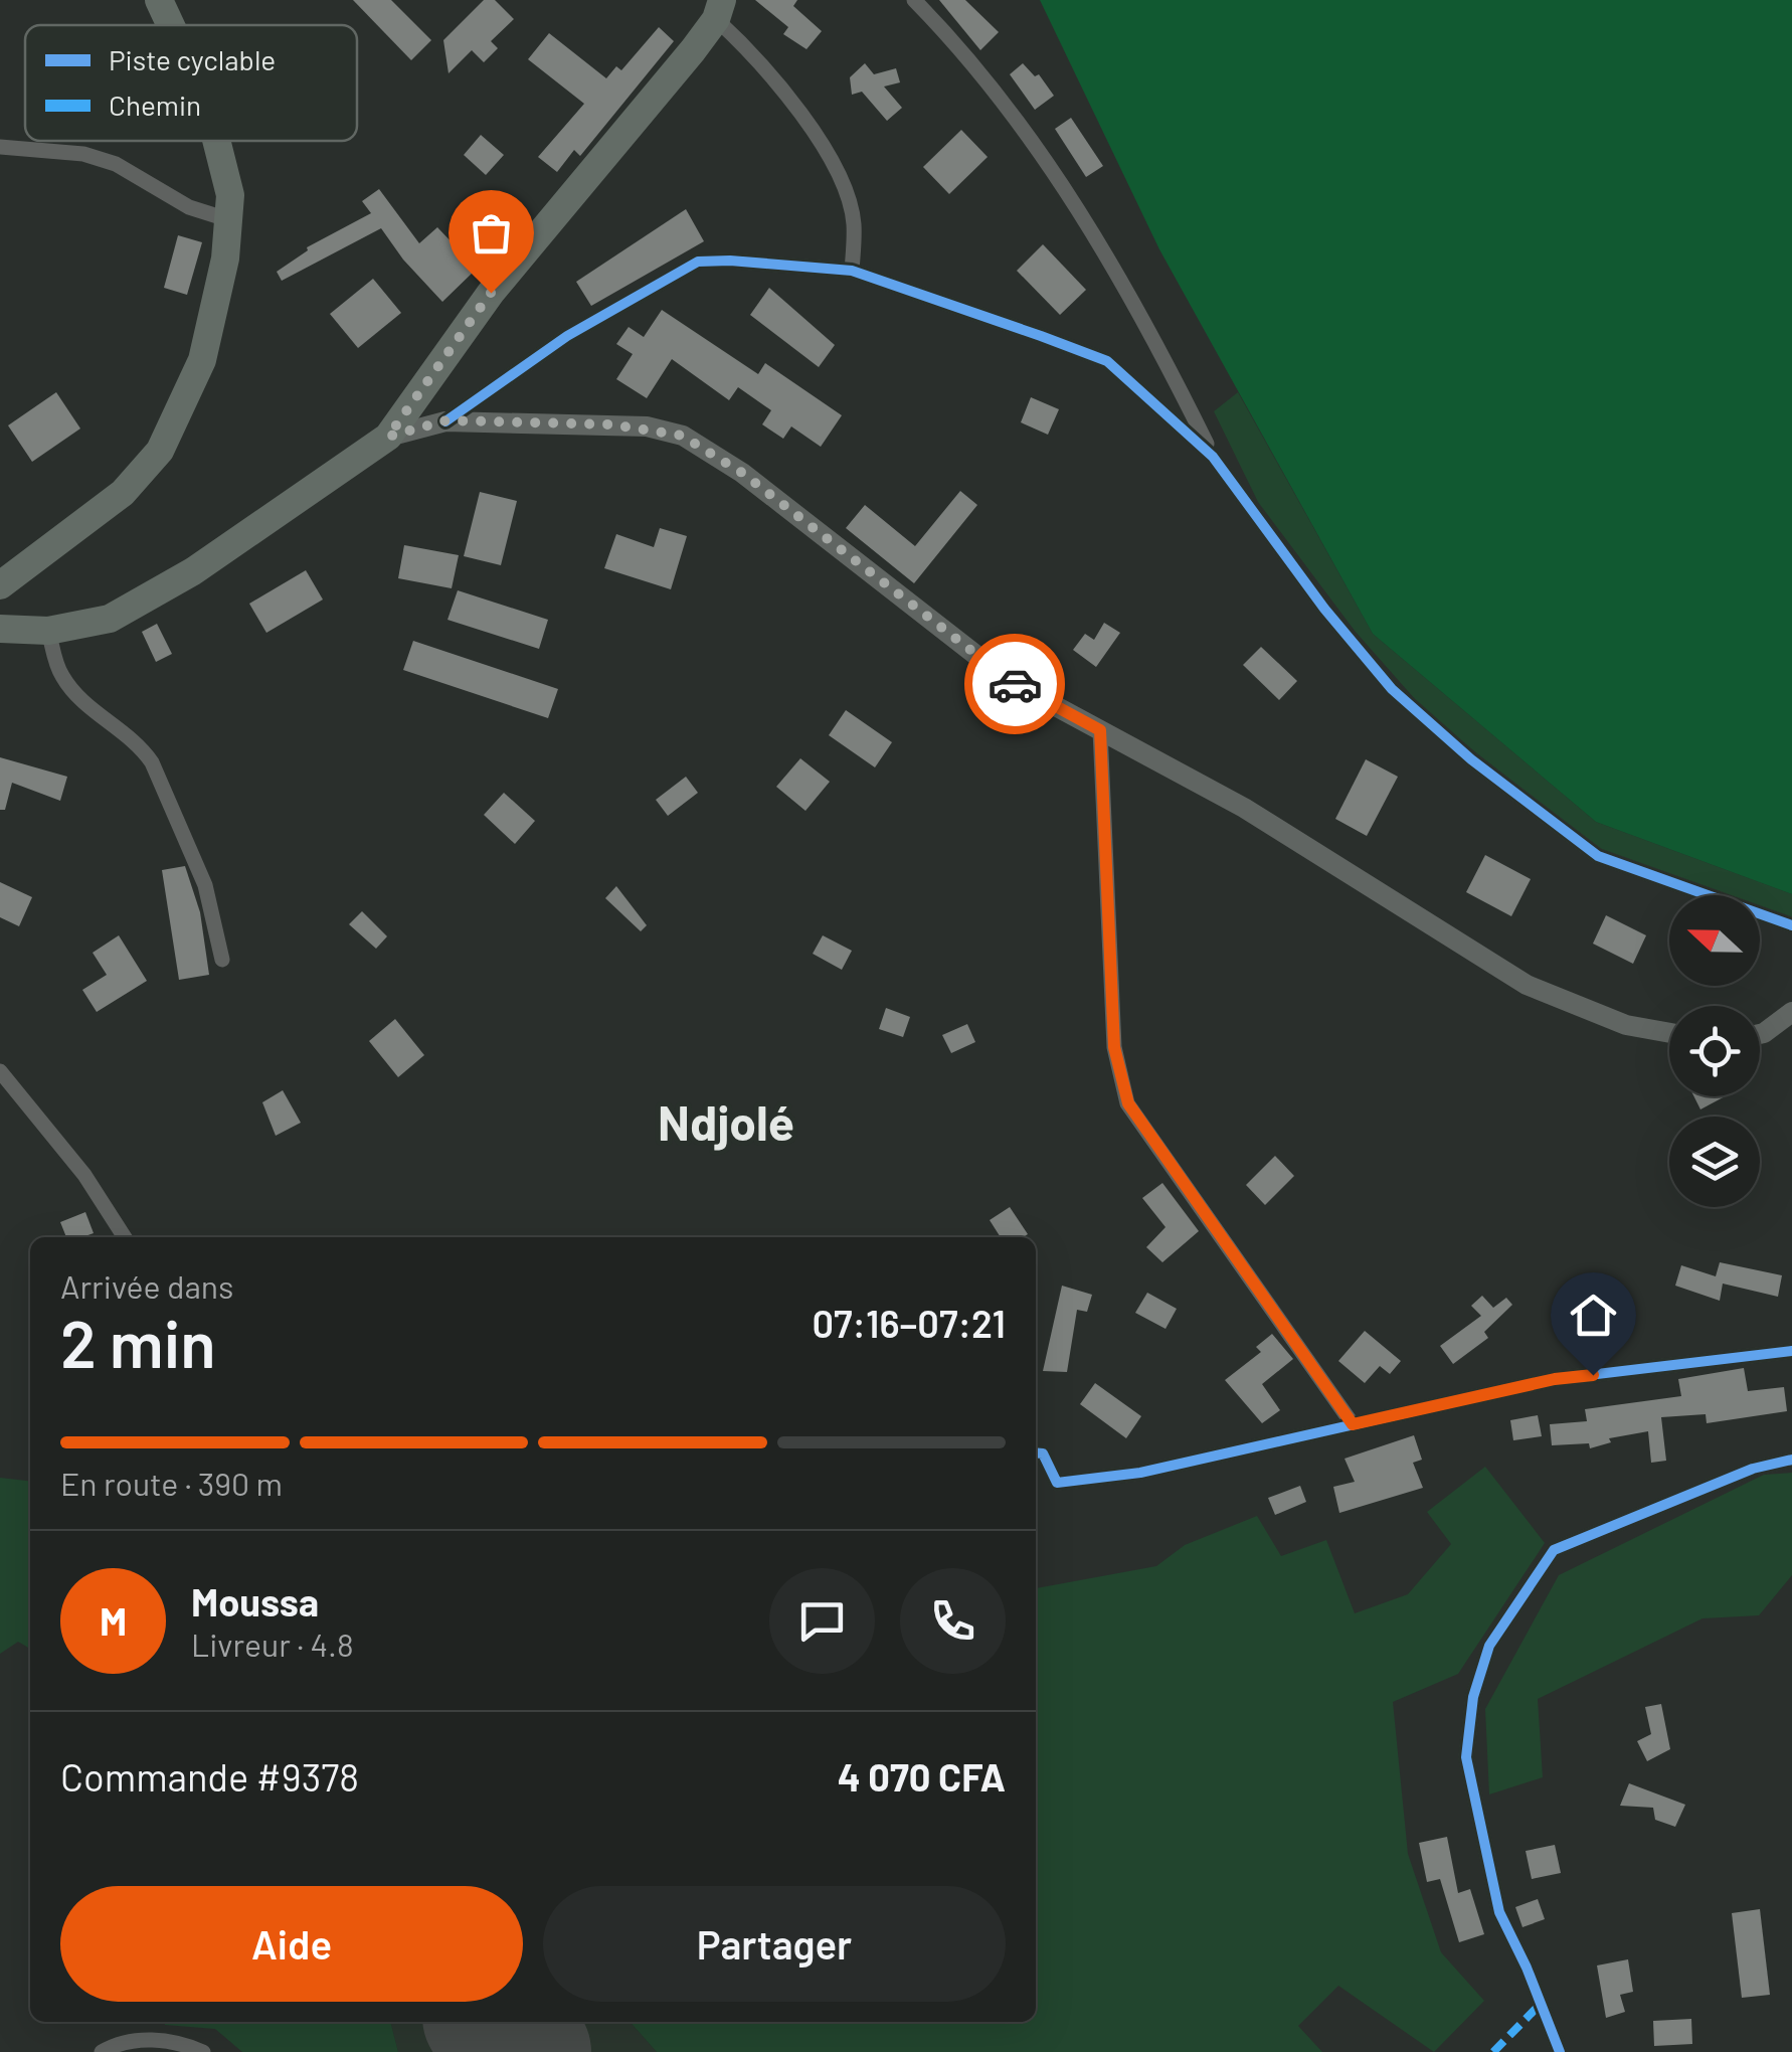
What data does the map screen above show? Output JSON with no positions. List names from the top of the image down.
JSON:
{
  "districts": ["Ndjolé"],
  "legend": ["Piste cyclable", "Chemin"],
  "north": "left",
  "page": {
    "heading": ["2 min", "Arrivée dans", "07:16–07:21"],
    "panel": [
      "Moussa",
      "Livreur · 4.8",
      "Commande #9378",
      "4 070 CFA"
    ],
    "bar": "En route · 390 m",
    "round": "M",
    "buttons": ["Aide", "Partager"]
  }
}
